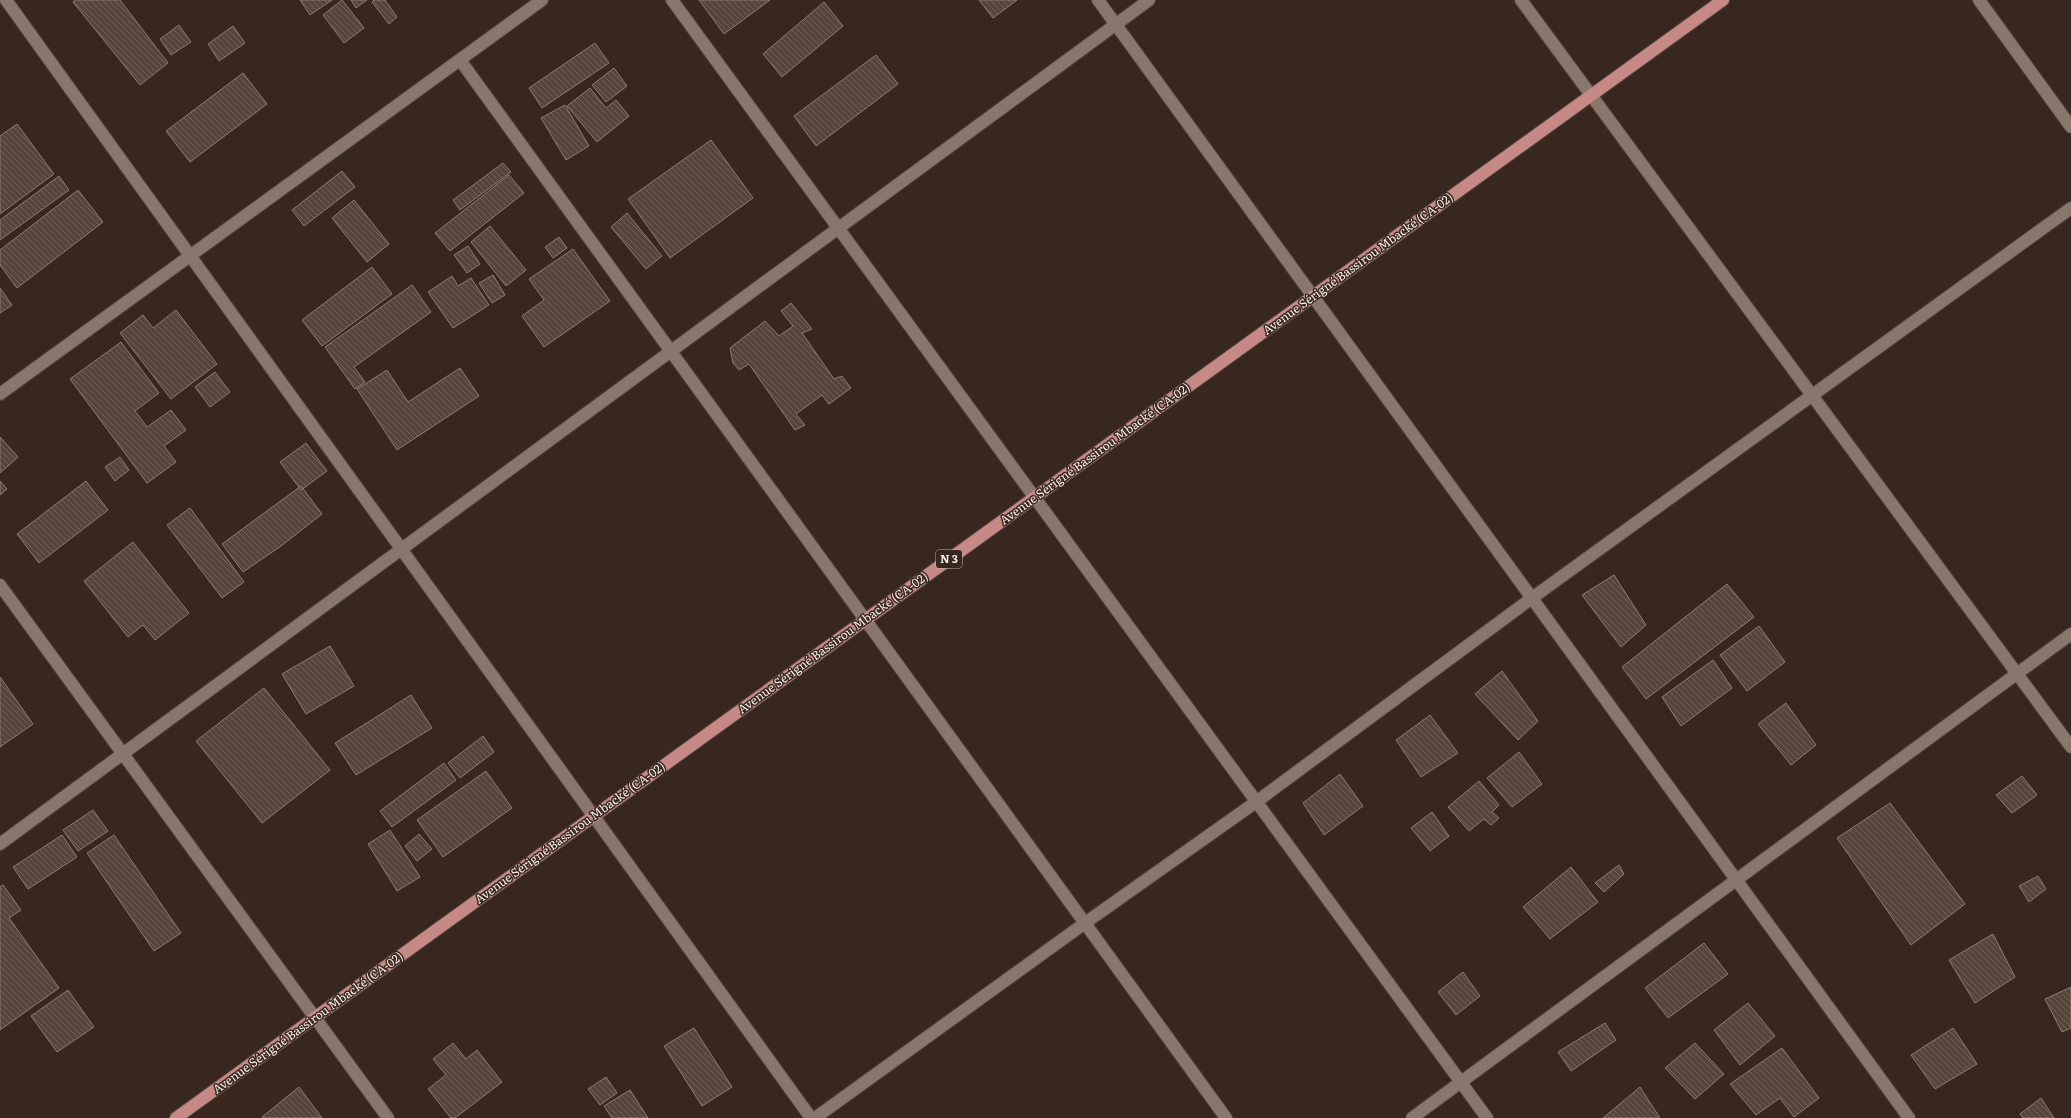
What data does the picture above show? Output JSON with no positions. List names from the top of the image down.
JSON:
{
  "streets": {
    "main road": ["Avenue Sérigné Bassirou Mbacké (CA-02)", "N 3"]
  }
}
